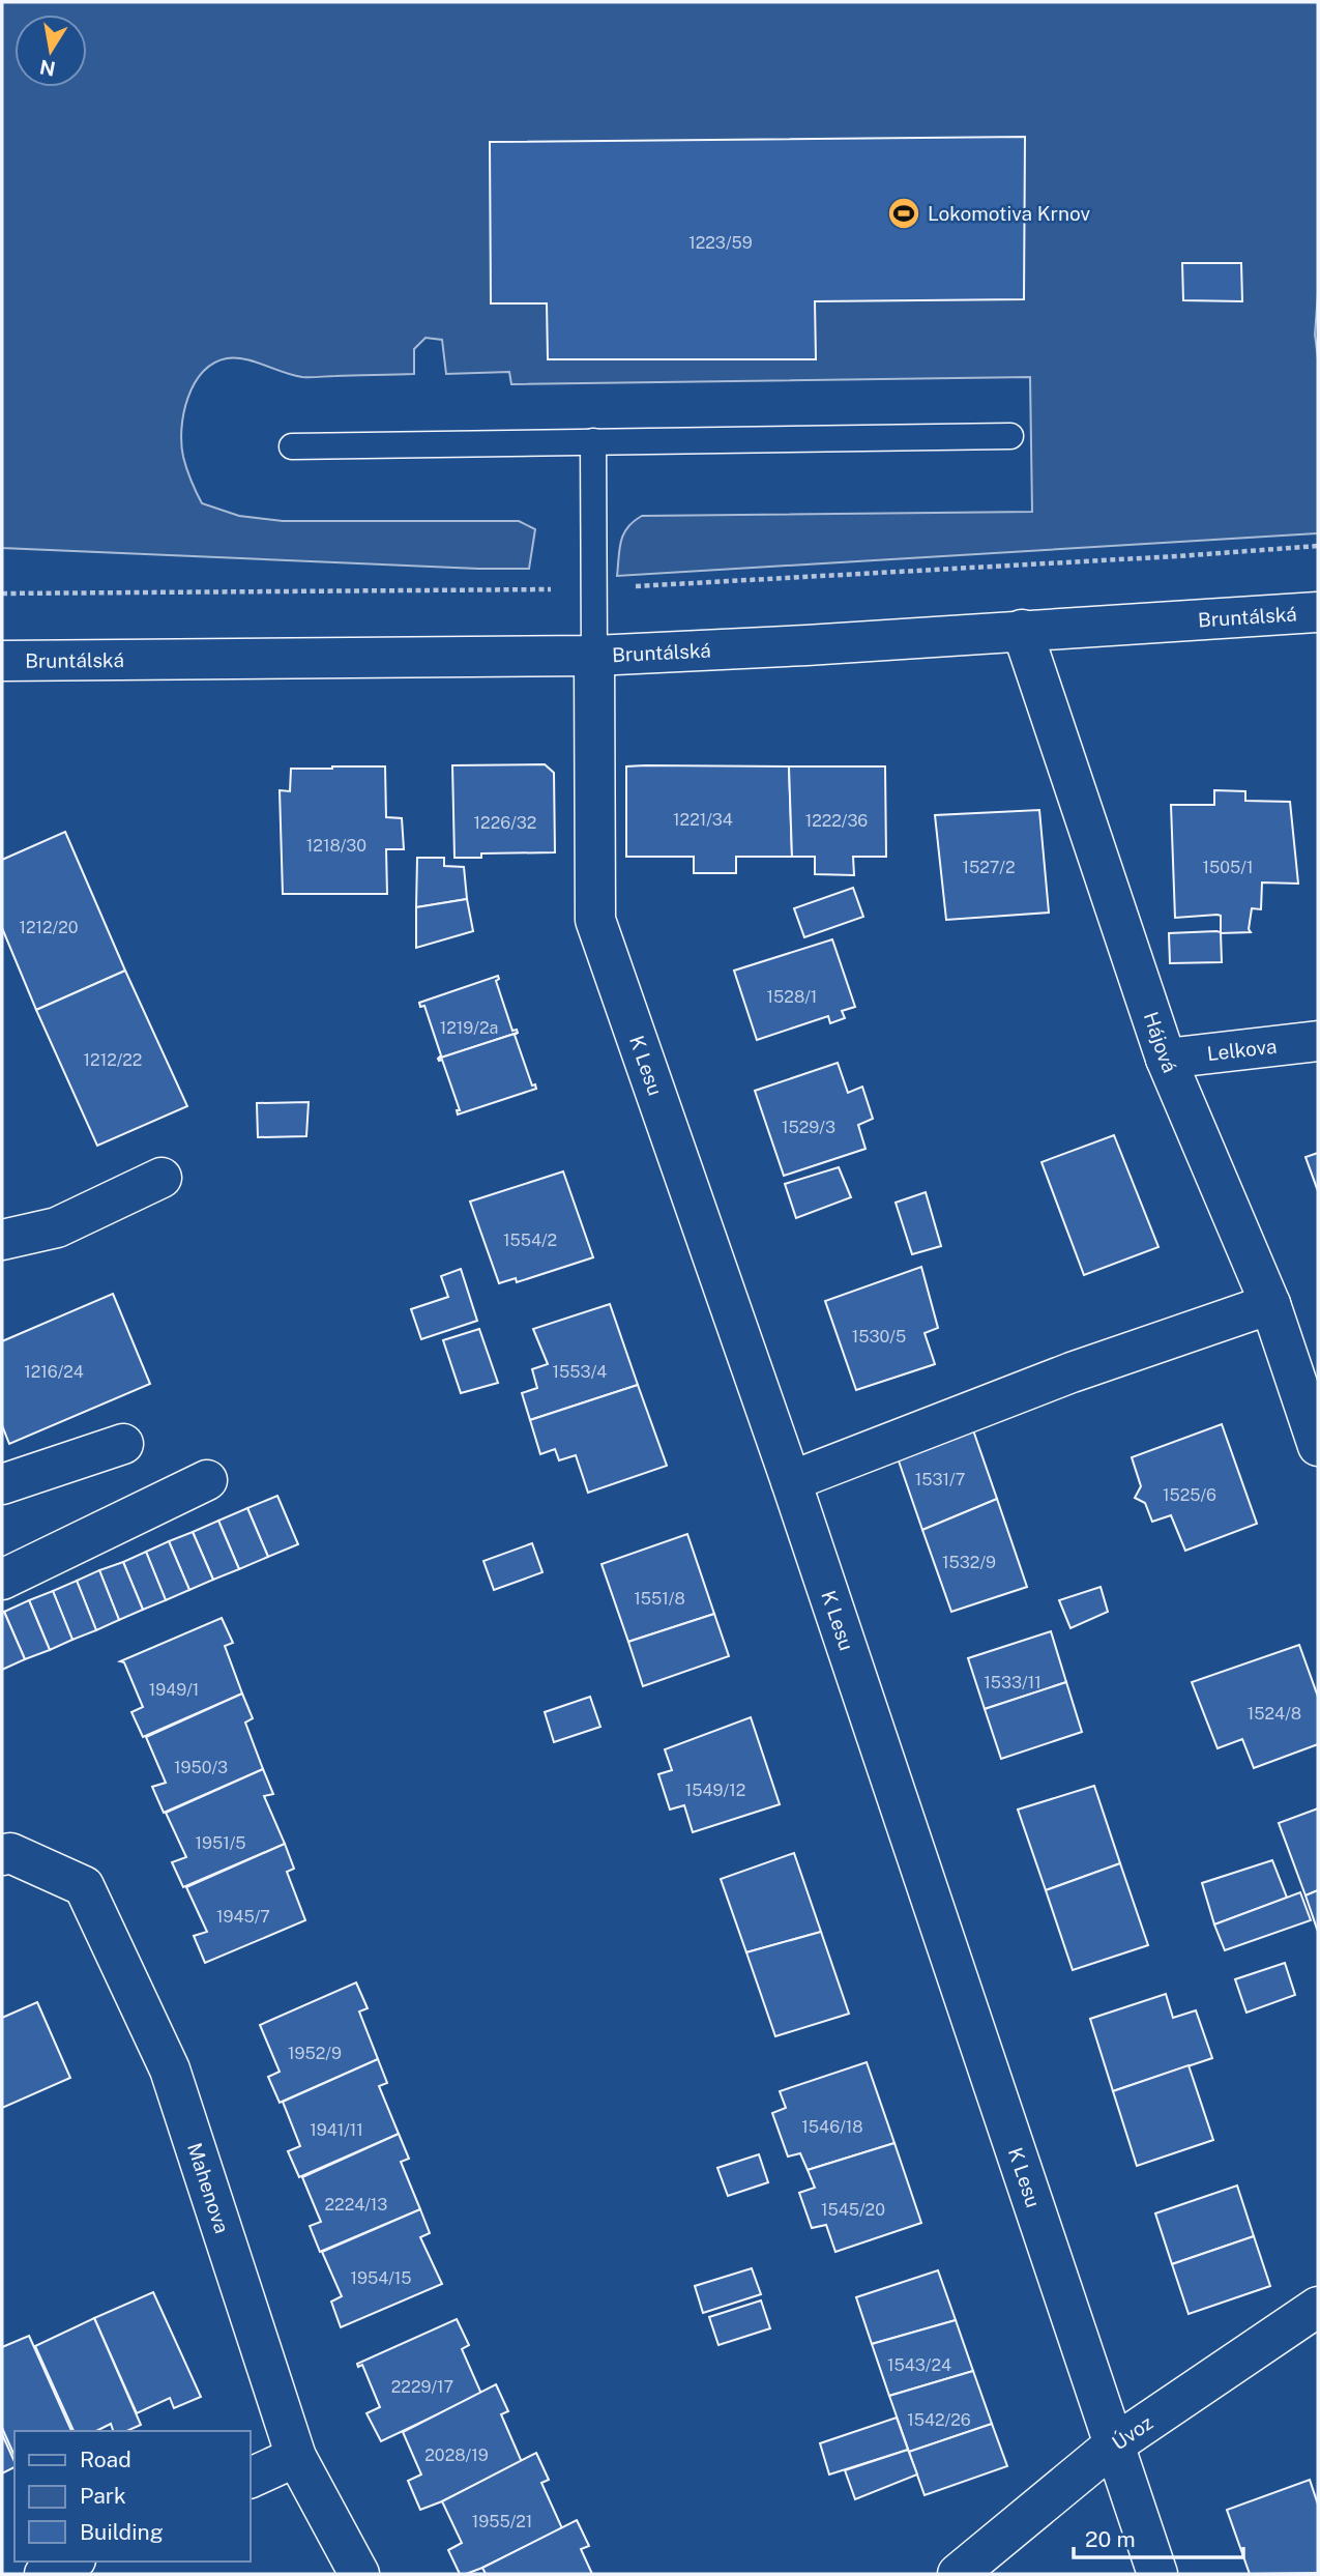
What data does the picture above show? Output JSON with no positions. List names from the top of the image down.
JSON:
{
  "streets": {
    "street": [
      "Bruntálská",
      "Hájová",
      "Lelkova",
      "K Lesu",
      "Mahenova",
      "Úvoz"
    ]
  },
  "crossings": [
    ["Bruntálská", "Hájová"],
    ["Bruntálská", "K Lesu"],
    ["Hájová", "Lelkova"],
    ["K Lesu", "Úvoz"]
  ],
  "places": {
    "sports": ["Lokomotiva Krnov"]
  },
  "house_numbers": [
    "1223/59",
    "1221/34",
    "1222/36",
    "1226/32",
    "1218/30",
    "1527/2",
    "1505/1",
    "1212/20",
    "1528/1",
    "1219/2a",
    "1212/22",
    "1529/3",
    "1554/2",
    "1530/5",
    "1216/24",
    "1553/4",
    "1531/7",
    "1525/6",
    "1532/9",
    "1551/8",
    "1533/11",
    "1949/1",
    "1524/8",
    "1950/3",
    "1549/12",
    "1951/5",
    "1945/7",
    "1952/9",
    "1546/18",
    "1941/11",
    "2224/13",
    "1545/20",
    "1954/15",
    "1543/24",
    "2229/17",
    "1542/26",
    "2028/19",
    "1955/21"
  ],
  "legend": ["Road", "Park", "Building"],
  "scale_bar": "20 m",
  "north": "bottom"
}
